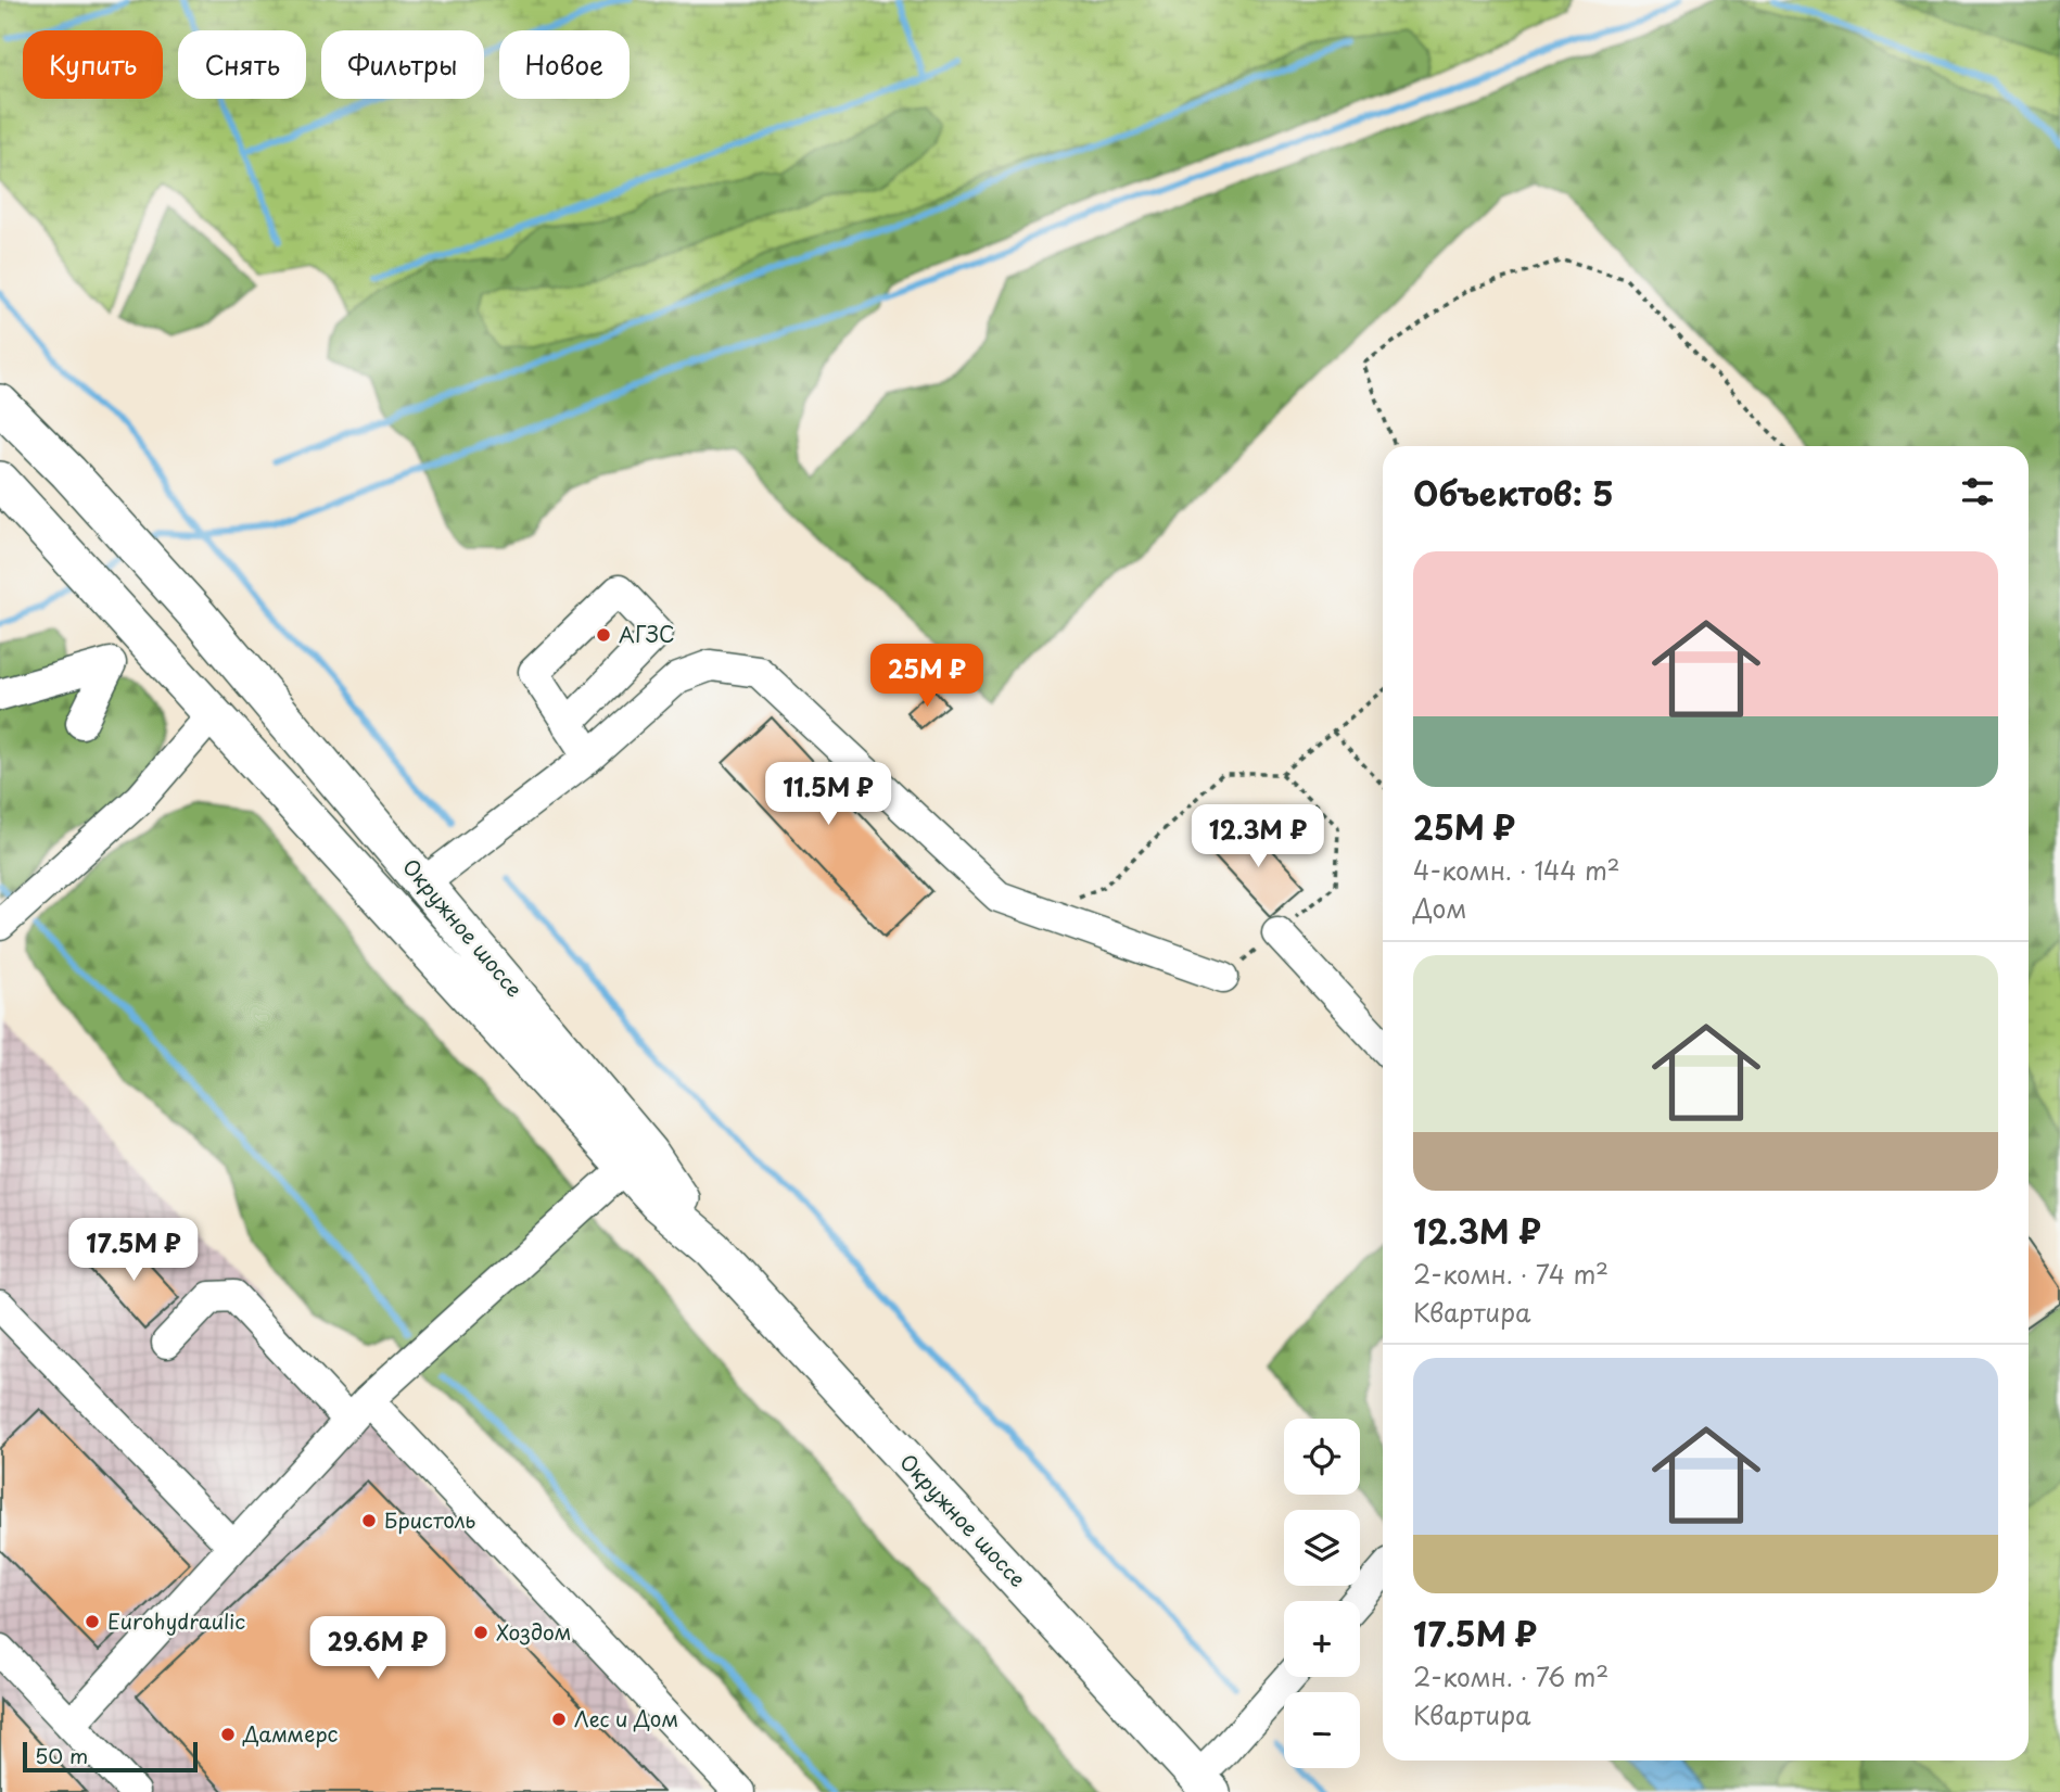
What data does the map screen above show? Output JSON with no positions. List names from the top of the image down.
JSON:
{
  "streets": {
    "main road": ["Окружное шоссе"]
  },
  "places": [
    "АГЗС",
    "Бристоль",
    "Eurohydraulic",
    "Хоздом",
    "Лес и Дом",
    "Даммерс"
  ],
  "scale_bar": "50 m",
  "page": {
    "chip": [
      "Купить",
      "Снять",
      "Фильтры",
      "Новое"
    ],
    "heading": "Объектов: 5",
    "list": [
      {
        "name": "25M ₽",
        "note": "4-комн. · 144 m² · Дом"
      },
      {
        "name": "12.3M ₽",
        "note": "2-комн. · 74 m² · Квартира"
      },
      {
        "name": "17.5M ₽",
        "note": "2-комн. · 76 m² · Квартира"
      }
    ],
    "price": [
      "25M ₽",
      "11.5M ₽",
      "12.3M ₽",
      "17.5M ₽",
      "29.6M ₽"
    ],
    "map_buttons": ["+", "−"],
    "scale": "50 m"
  }
}
